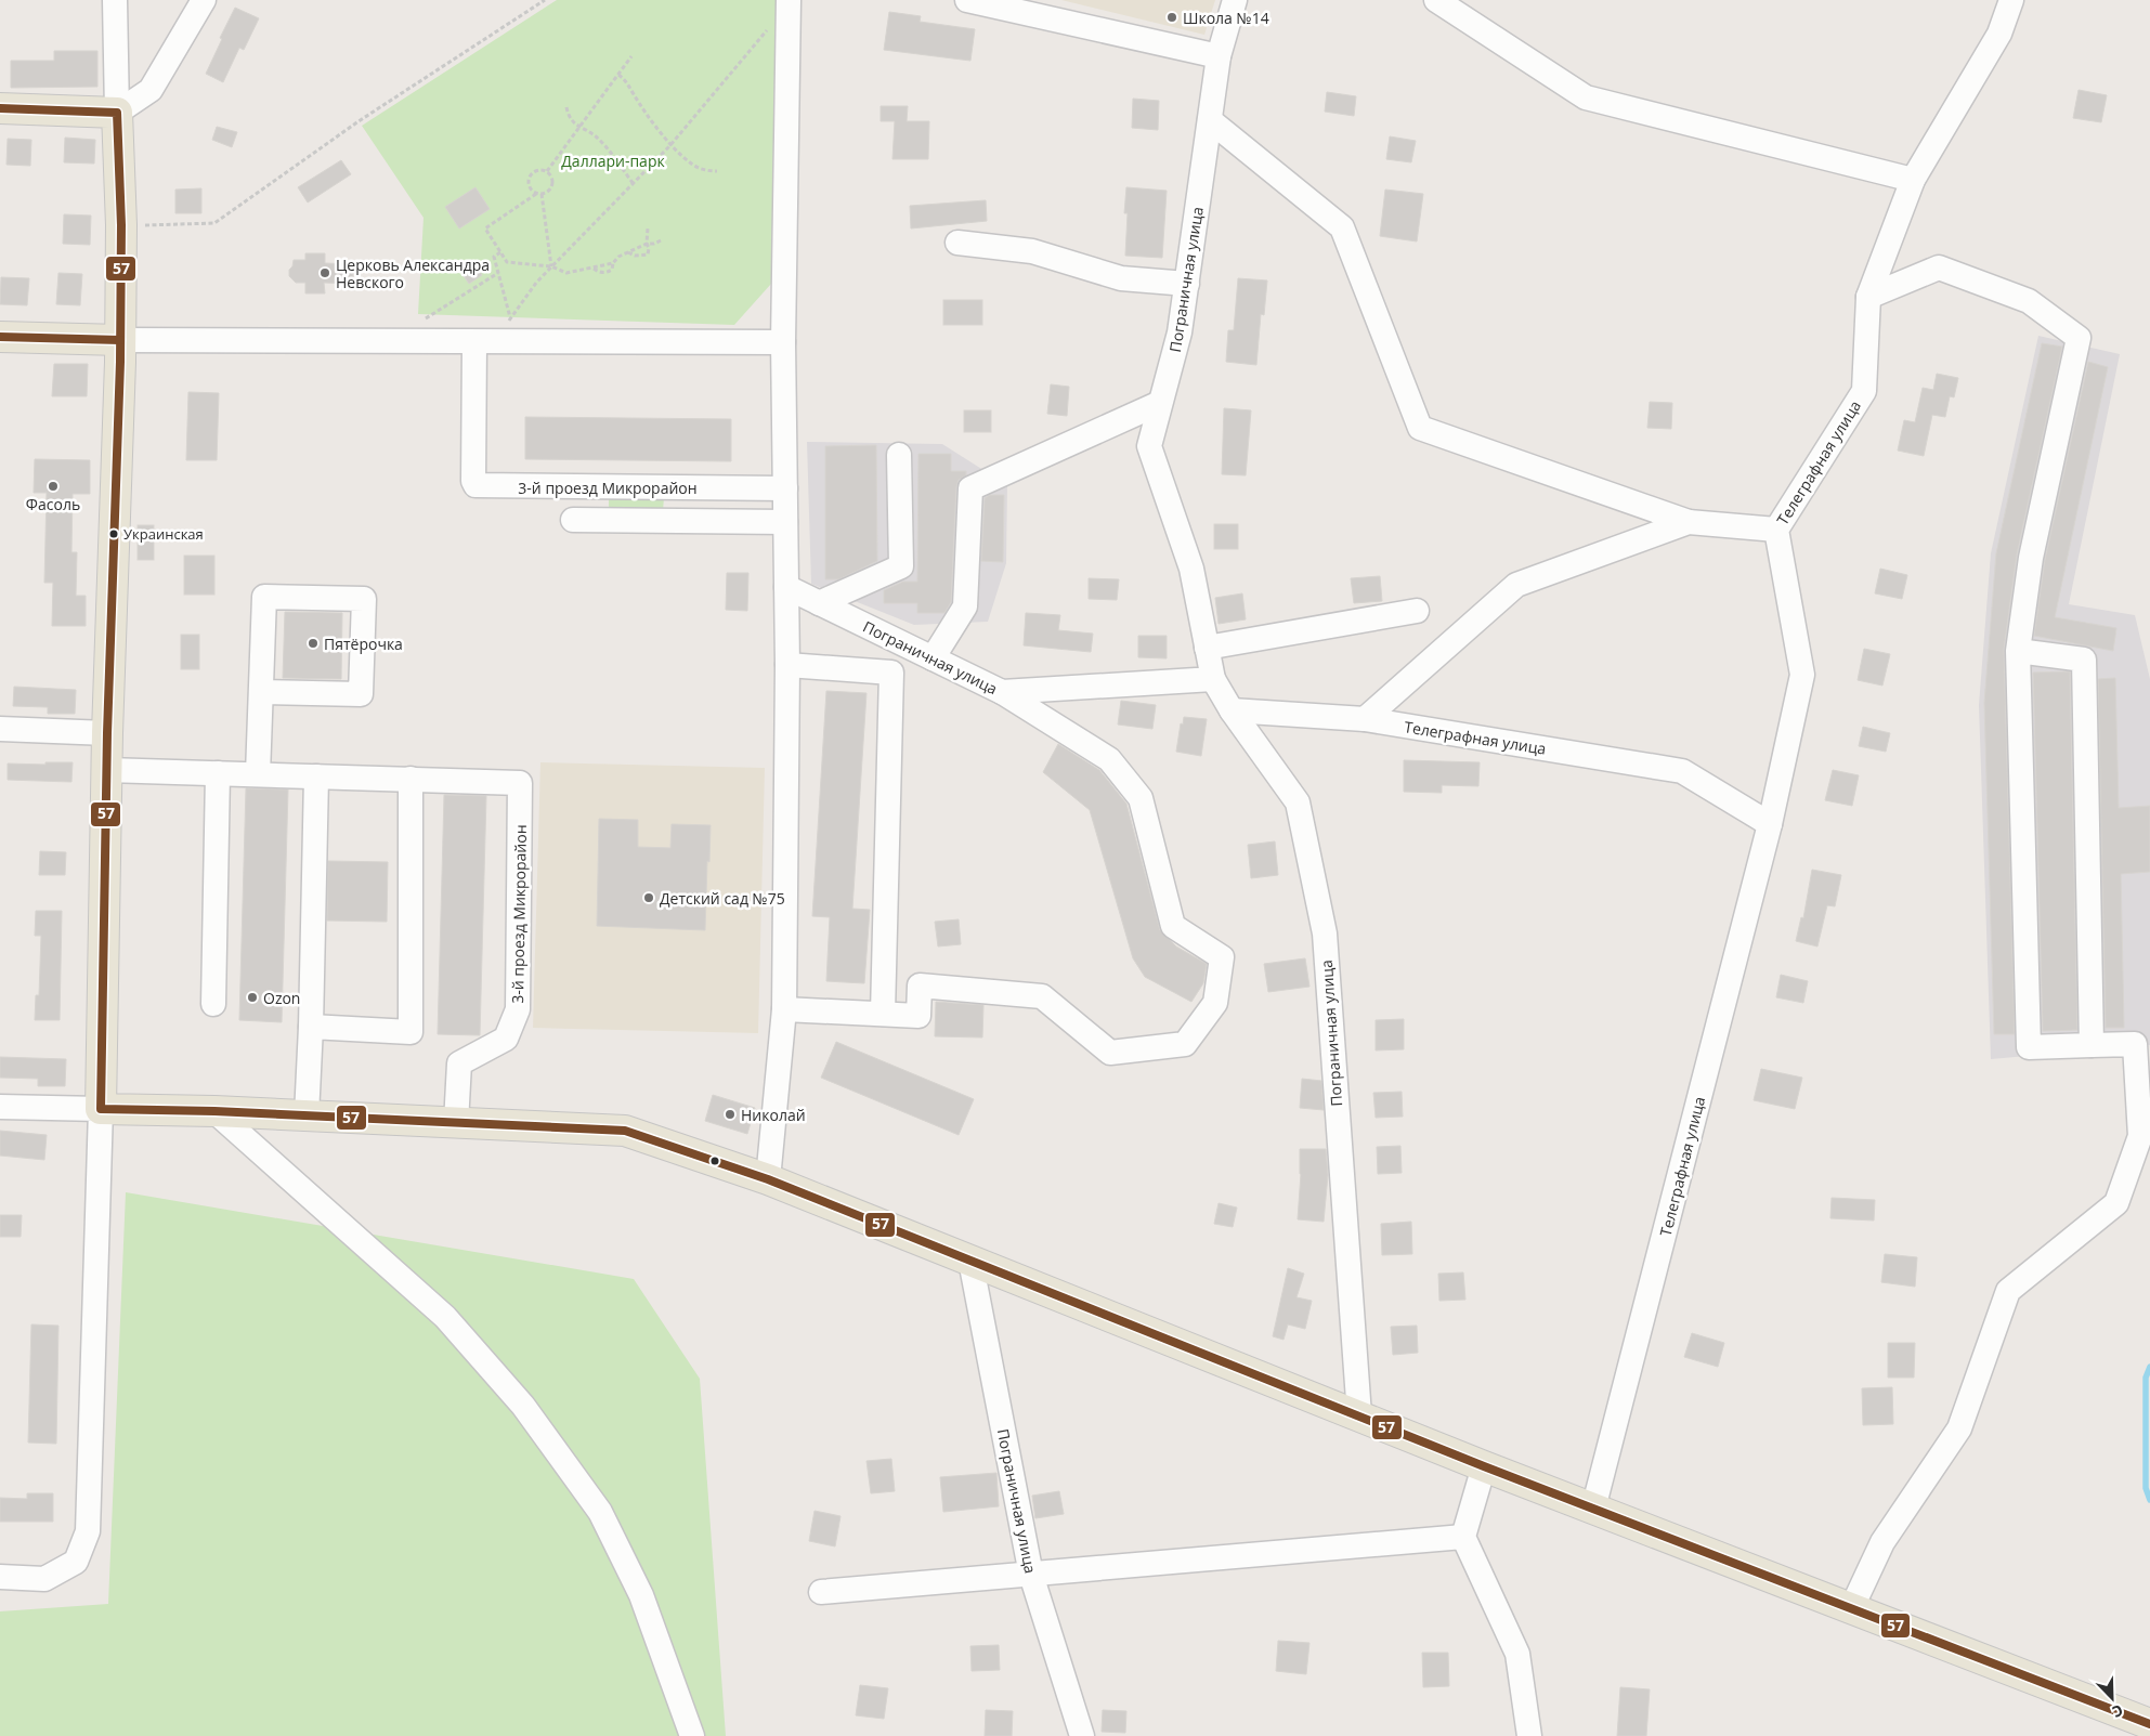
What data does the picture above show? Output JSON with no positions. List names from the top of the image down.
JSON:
{
  "streets": {
    "street": ["Пограничная улица", "Телеграфная улица", "3-й проезд Микрорайон"]
  },
  "crossings": [
    ["Пограничная улица", "Телеграфная улица"]
  ],
  "parks": ["Даллари-парк"],
  "places": [
    "Школа №14",
    "Церковь Александра Невского",
    "Фасоль",
    "Украинская",
    "Пятёрочка",
    "Детский сад №75",
    "Ozon",
    "Николай"
  ],
  "lines": ["transit line 57"],
  "north": "bottom right"
}
